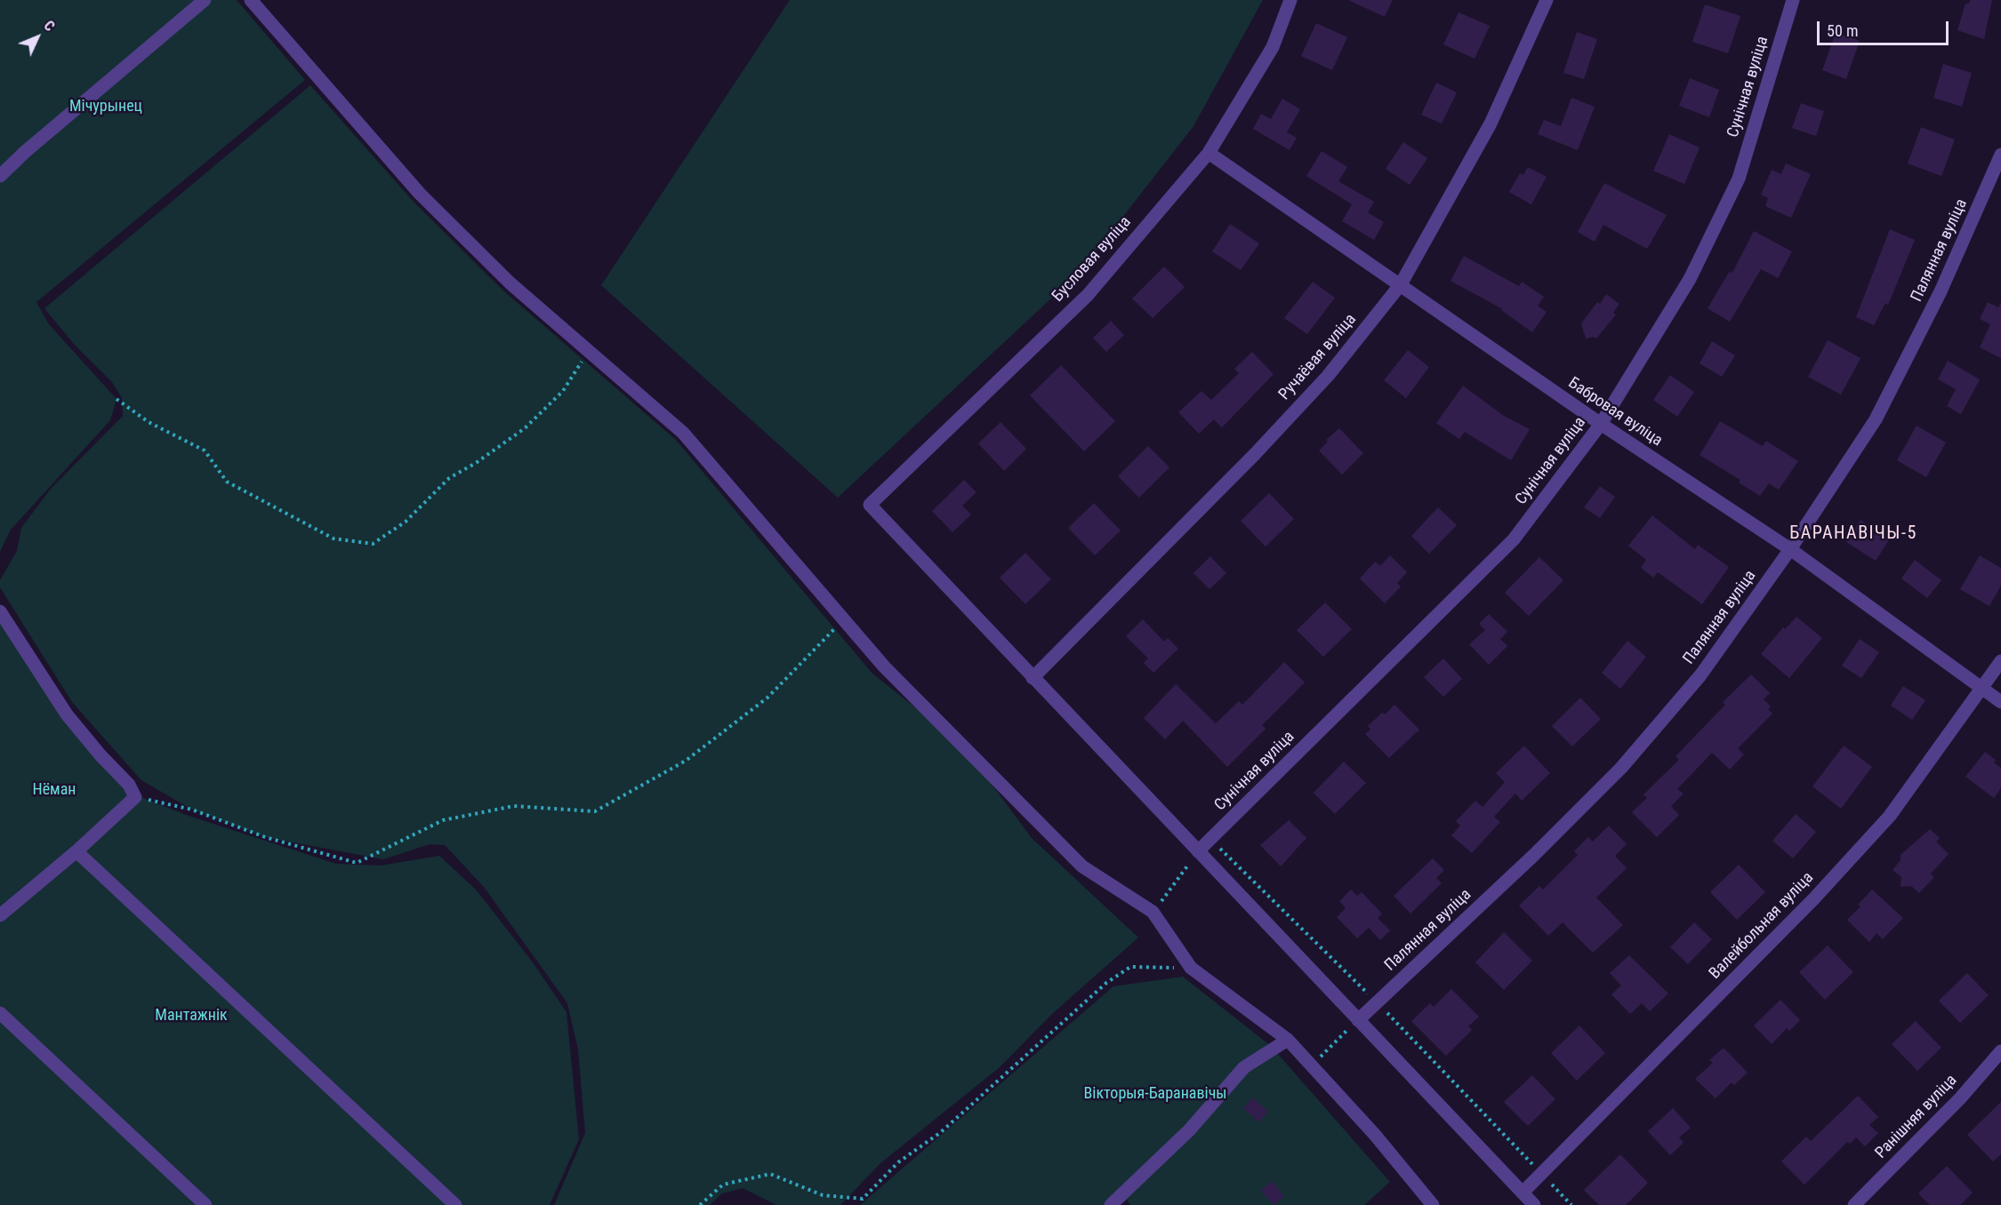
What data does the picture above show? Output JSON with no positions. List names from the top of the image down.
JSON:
{
  "streets": {
    "street": [
      "Сунічная вуліца",
      "Палянная вуліца",
      "Бусловая вуліца",
      "Ручаёвая вуліца",
      "Бабровая вуліца",
      "Валейбольная вуліца",
      "Ранішняя вуліца"
    ]
  },
  "crossings": [
    ["Сунічная вуліца", "Бабровая вуліца"],
    ["Палянная вуліца", "Бабровая вуліца"],
    ["Бусловая вуліца", "Ручаёвая вуліца"],
    ["Бусловая вуліца", "Бабровая вуліца"],
    ["Ручаёвая вуліца", "Бабровая вуліца"],
    ["Бабровая вуліца", "Валейбольная вуліца"]
  ],
  "districts": ["БАРАНАВІЧЫ-5"],
  "parks": [
    "Мічурынец",
    "Нёман",
    "Мантажнік",
    "Вікторыя-Баранавічы"
  ],
  "scale_bar": "50 m",
  "north": "top right"
}
